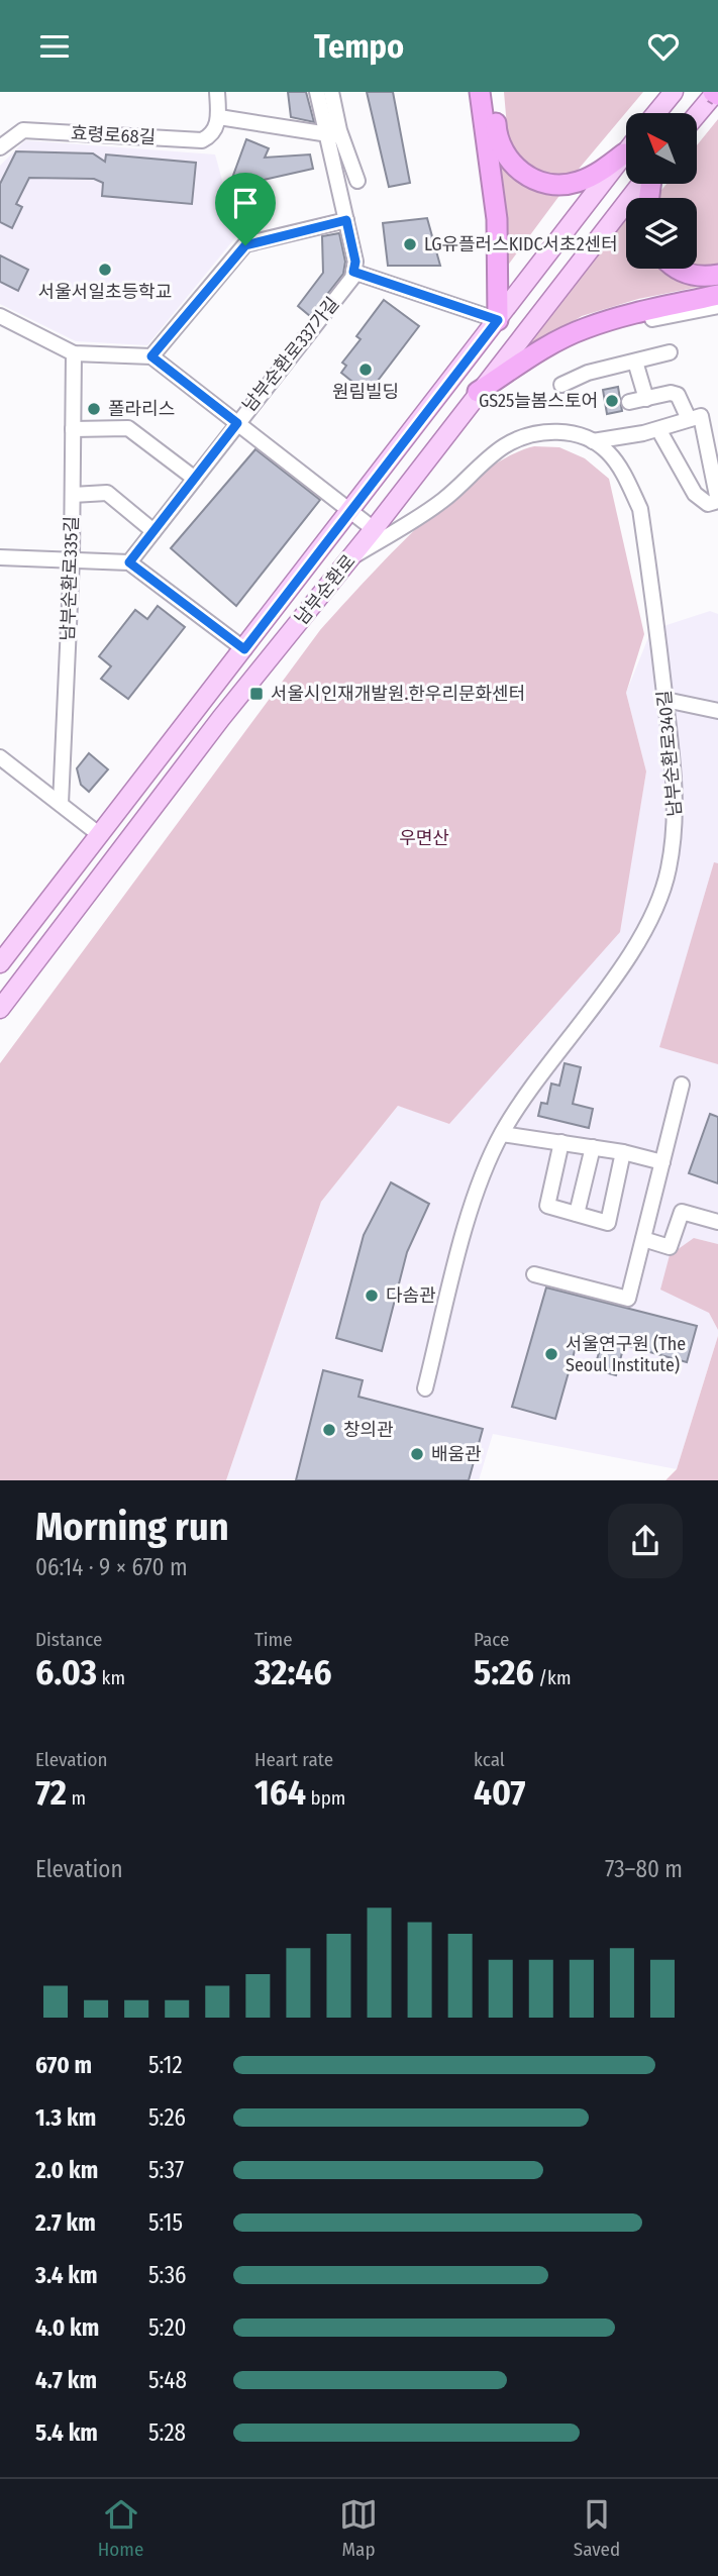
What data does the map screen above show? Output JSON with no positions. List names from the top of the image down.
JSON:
{
  "streets": {
    "main road": ["남부순환로"],
    "street": [
      "효령로68길",
      "남부순환로337가길",
      "남부순환로335길",
      "남부순환로340길"
    ]
  },
  "crossings": [
    ["남부순환로", "남부순환로340길"]
  ],
  "parks": ["우면산"],
  "places": {
    "other": [
      "LG유플러스KIDC서초2센터",
      "서울서일초등학교",
      "원림빌딩",
      "GS25늘봄스토어",
      "폴라리스",
      "다솜관",
      "서울연구원 (The Seoul Institute)",
      "창의관",
      "배움관"
    ],
    "transit": ["서울시인재개발원.한우리문화센터"]
  },
  "north": "top left",
  "page": {
    "header": "Tempo",
    "heading": ["Morning run", "06:14 · 9 × 670 m"],
    "stats": [
      ["Distance", "6.03 km"],
      ["Time", "32:46"],
      ["Pace", "5:26 /km"],
      ["Elevation", "72 m"],
      ["Heart rate", "164 bpm"],
      ["kcal", "407"]
    ],
    "chart": ["Elevation", "73–80 m"],
    "list": [
      {
        "name": "670 m",
        "note": "5:12"
      },
      {
        "name": "1.3 km",
        "note": "5:26"
      },
      {
        "name": "2.0 km",
        "note": "5:37"
      },
      {
        "name": "2.7 km",
        "note": "5:15"
      },
      {
        "name": "3.4 km",
        "note": "5:36"
      },
      {
        "name": "4.0 km",
        "note": "5:20"
      },
      {
        "name": "4.7 km",
        "note": "5:48"
      },
      {
        "name": "5.4 km",
        "note": "5:28"
      }
    ],
    "tabs": ["Home", "Map", "Saved"]
  }
}
